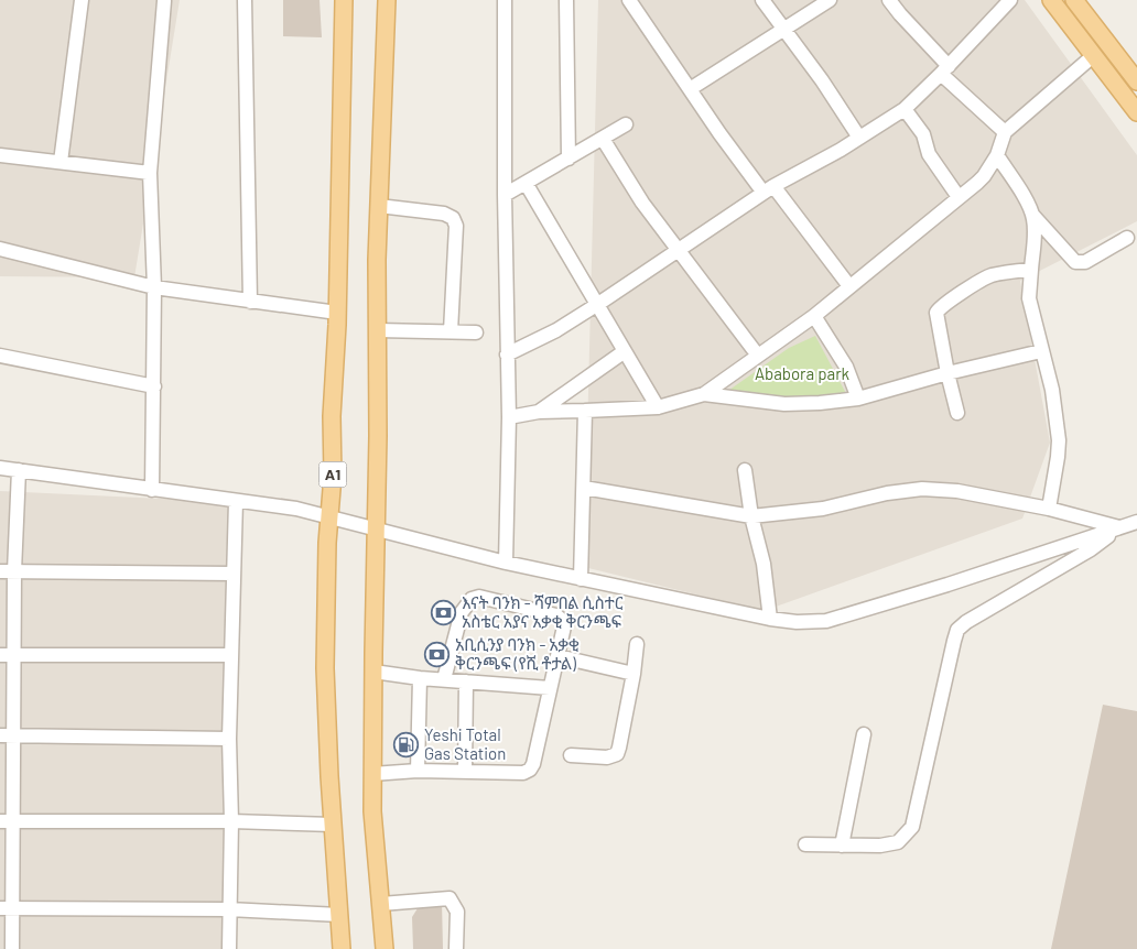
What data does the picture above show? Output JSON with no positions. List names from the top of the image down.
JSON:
{
  "streets": {
    "main road": ["A1"]
  },
  "parks": ["Ababora park"],
  "places": {
    "bank": ["እናት ባንክ - ሻምበል ሲስተር አስቴር አያና አቃቂ ቅርንጫፍ", "አቢሲንያ ባንክ - አቃቂ ቅርንጫፍ (የሺ ቶታል)"],
    "fuel station": ["Yeshi Total Gas Station"]
  }
}
